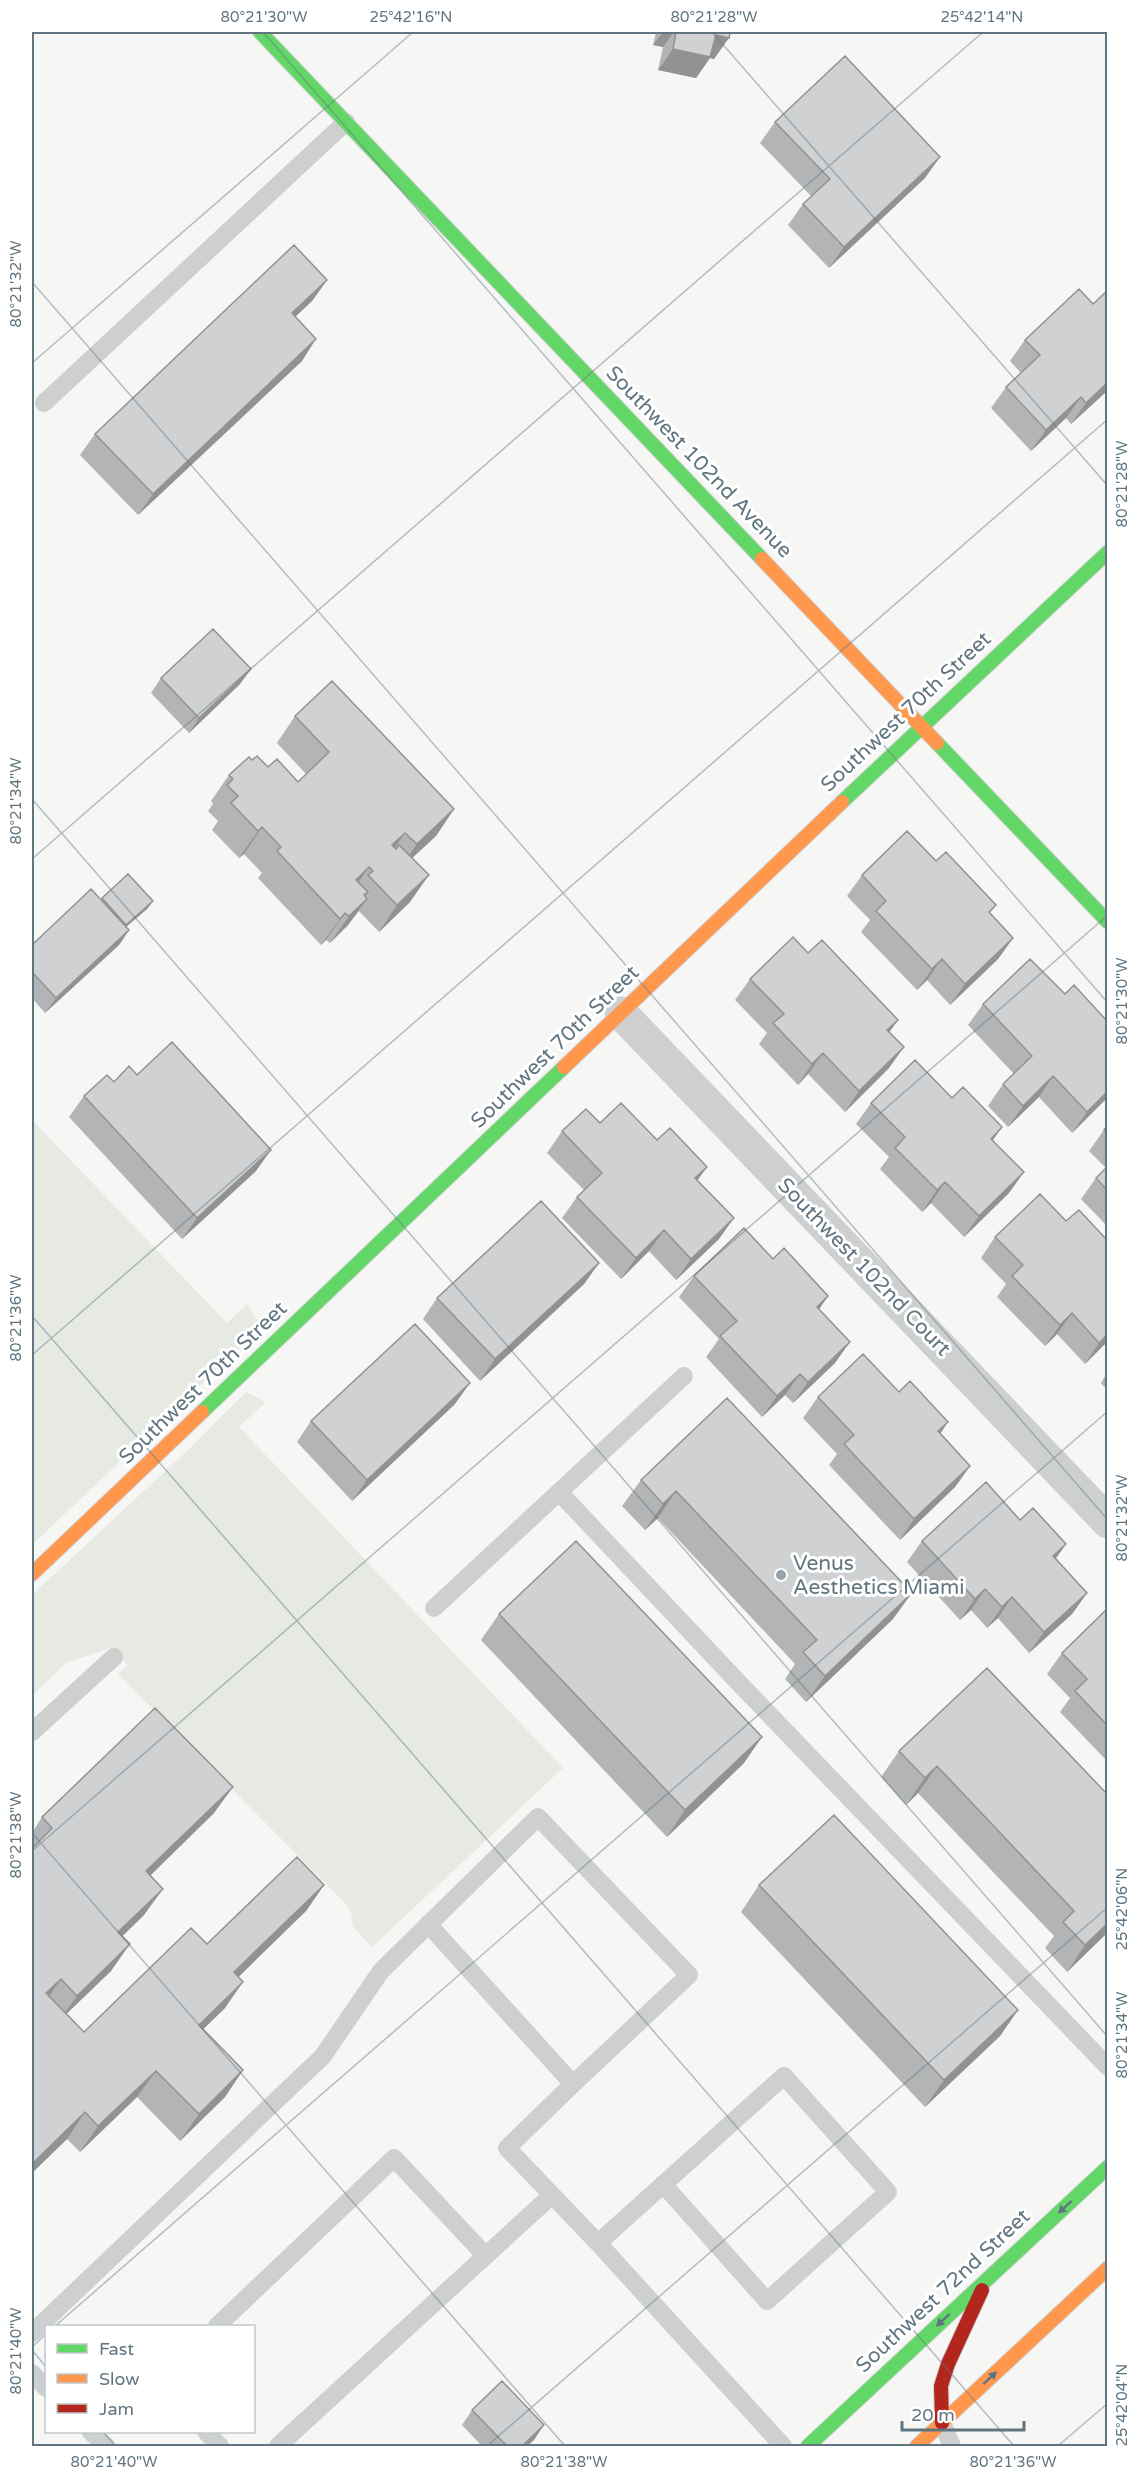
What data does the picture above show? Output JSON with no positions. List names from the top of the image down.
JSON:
{
  "streets": {
    "street": [
      "Southwest 102nd Avenue",
      "Southwest 70th Street",
      "Southwest 102nd Court",
      "Southwest 72nd Street"
    ]
  },
  "crossings": [
    ["Southwest 102nd Avenue", "Southwest 70th Street"],
    ["Southwest 70th Street", "Southwest 102nd Court"]
  ],
  "places": ["Venus Aesthetics Miami"],
  "legend": ["Fast", "Slow", "Jam"],
  "scale_bar": "20 m",
  "coordinates": [
    "80°21'30\"W",
    "25°42'16\"N",
    "80°21'28\"W",
    "25°42'14\"N",
    "80°21'32\"W",
    "80°21'34\"W",
    "80°21'36\"W",
    "80°21'38\"W",
    "25°42'06\"N",
    "80°21'40\"W",
    "25°42'04\"N"
  ]
}
